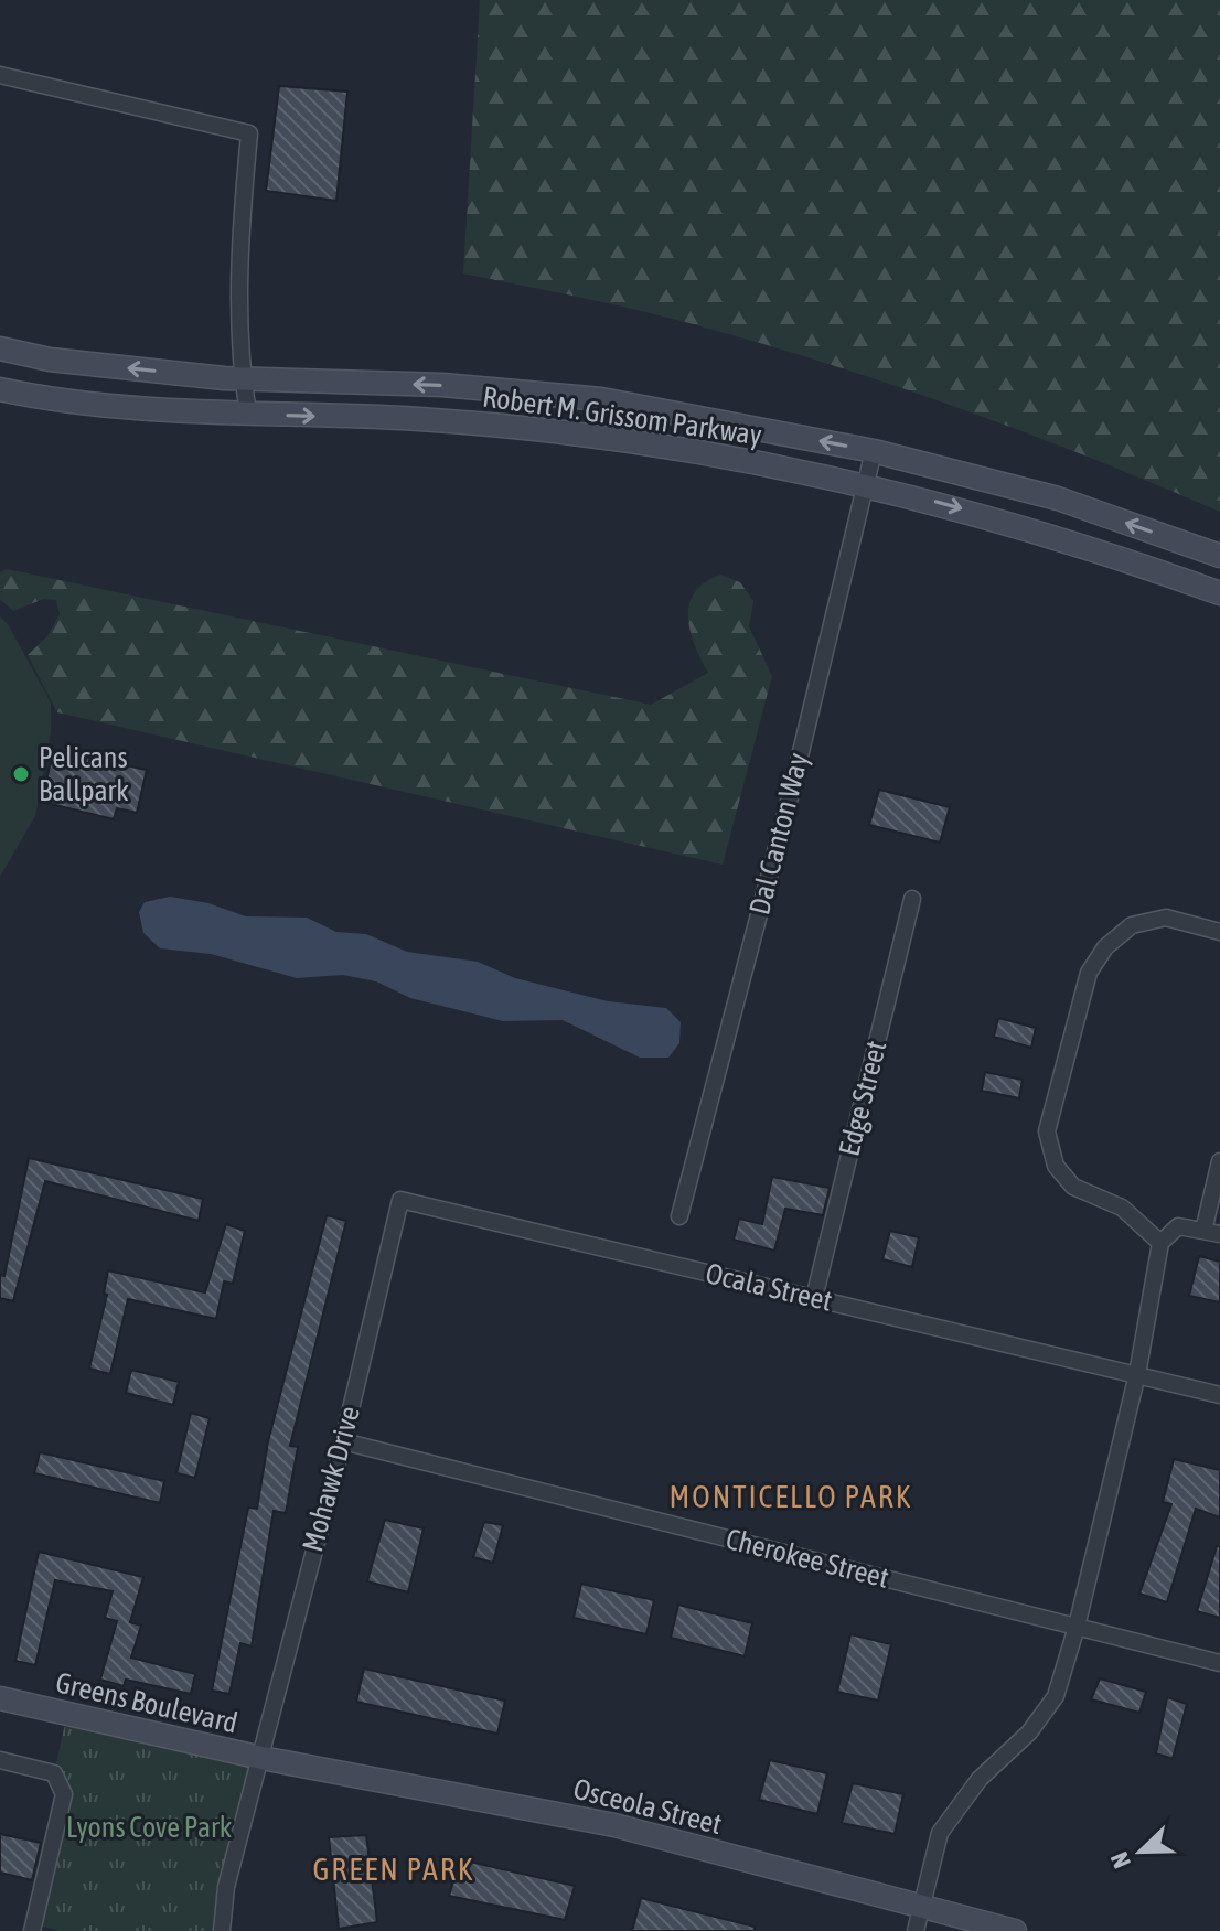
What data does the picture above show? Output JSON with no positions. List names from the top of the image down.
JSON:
{
  "streets": {
    "main road": ["Robert M. Grissom Parkway", "Greens Boulevard", "Osceola Street"],
    "street": [
      "Dal Canton Way",
      "Edge Street",
      "Ocala Street",
      "Mohawk Drive",
      "Cherokee Street"
    ]
  },
  "crossings": [
    ["Robert M. Grissom Parkway", "Dal Canton Way"],
    ["Edge Street", "Ocala Street"],
    ["Ocala Street", "Mohawk Drive"],
    ["Mohawk Drive", "Cherokee Street"],
    ["Mohawk Drive", "Greens Boulevard"],
    ["Mohawk Drive", "Osceola Street"],
    ["Greens Boulevard", "Osceola Street"]
  ],
  "districts": ["MONTICELLO PARK", "GREEN PARK"],
  "parks": ["Lyons Cove Park"],
  "places": ["Pelicans Ballpark"],
  "north": "bottom left"
}
